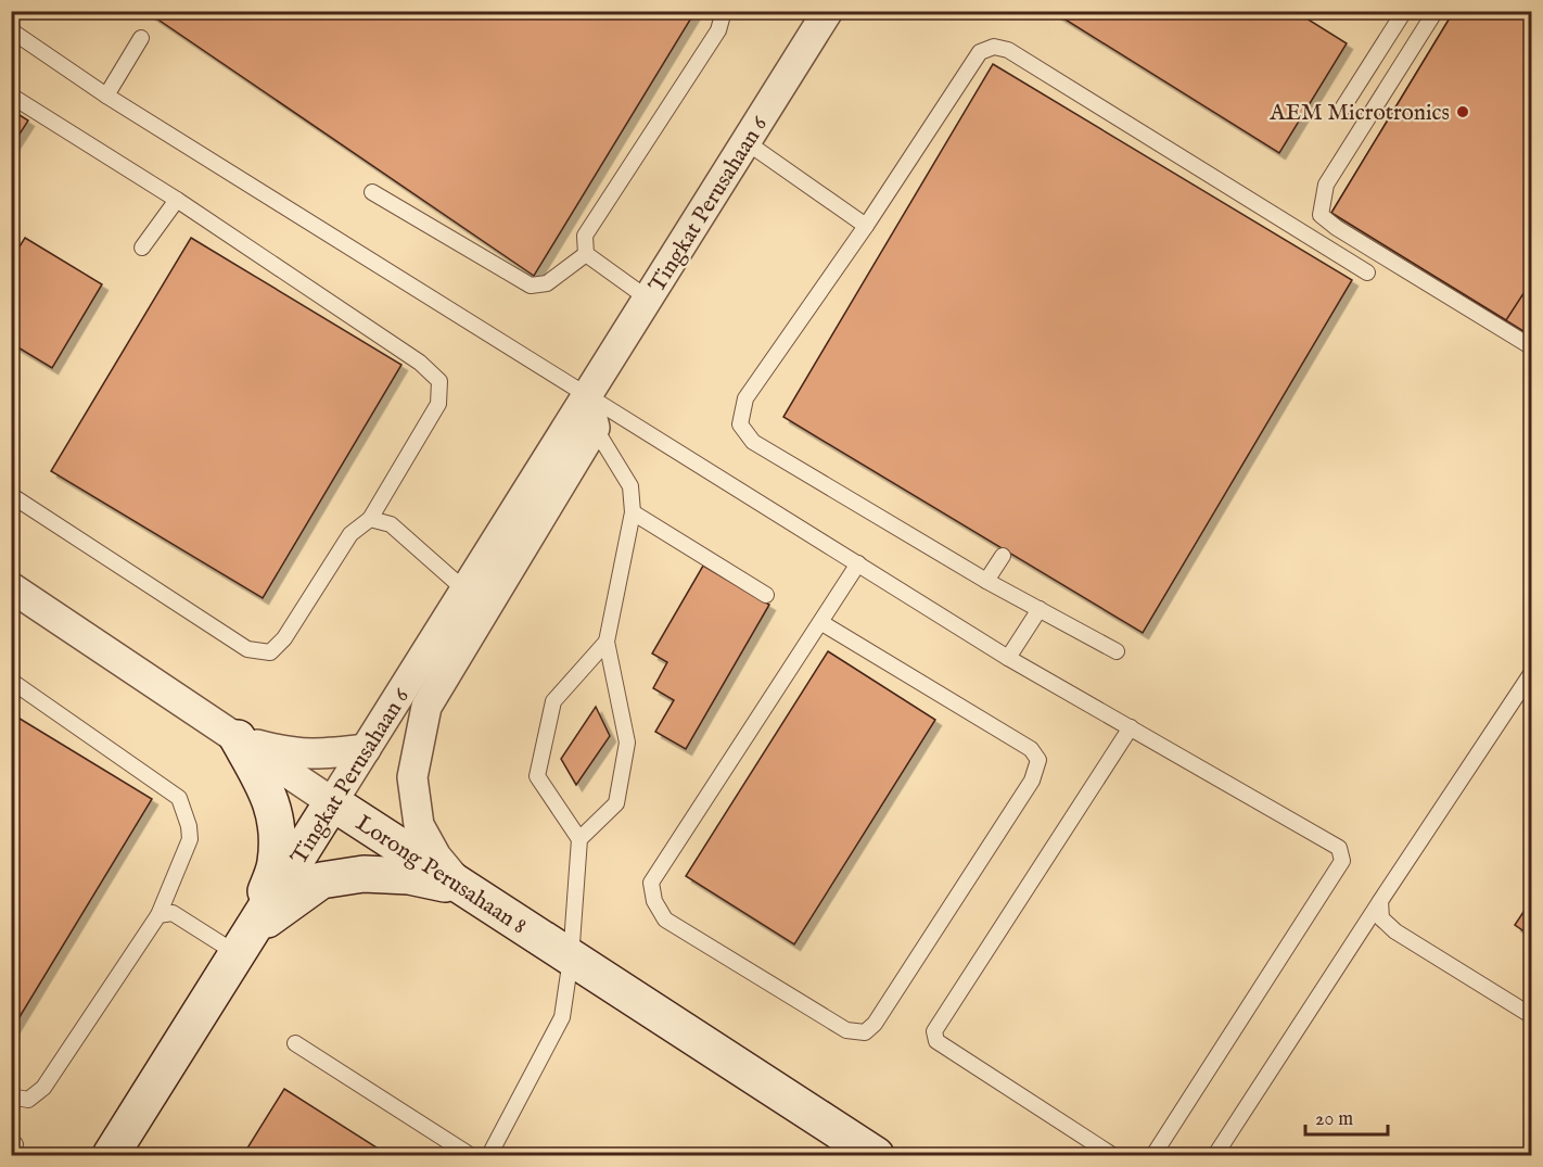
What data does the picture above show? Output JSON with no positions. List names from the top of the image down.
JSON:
{
  "streets": {
    "street": ["Tingkat Perusahaan 6", "Lorong Perusahaan 8"]
  },
  "crossings": [
    ["Tingkat Perusahaan 6", "Lorong Perusahaan 8"]
  ],
  "places": ["AEM Microtronics"],
  "scale_bar": "20 m"
}
